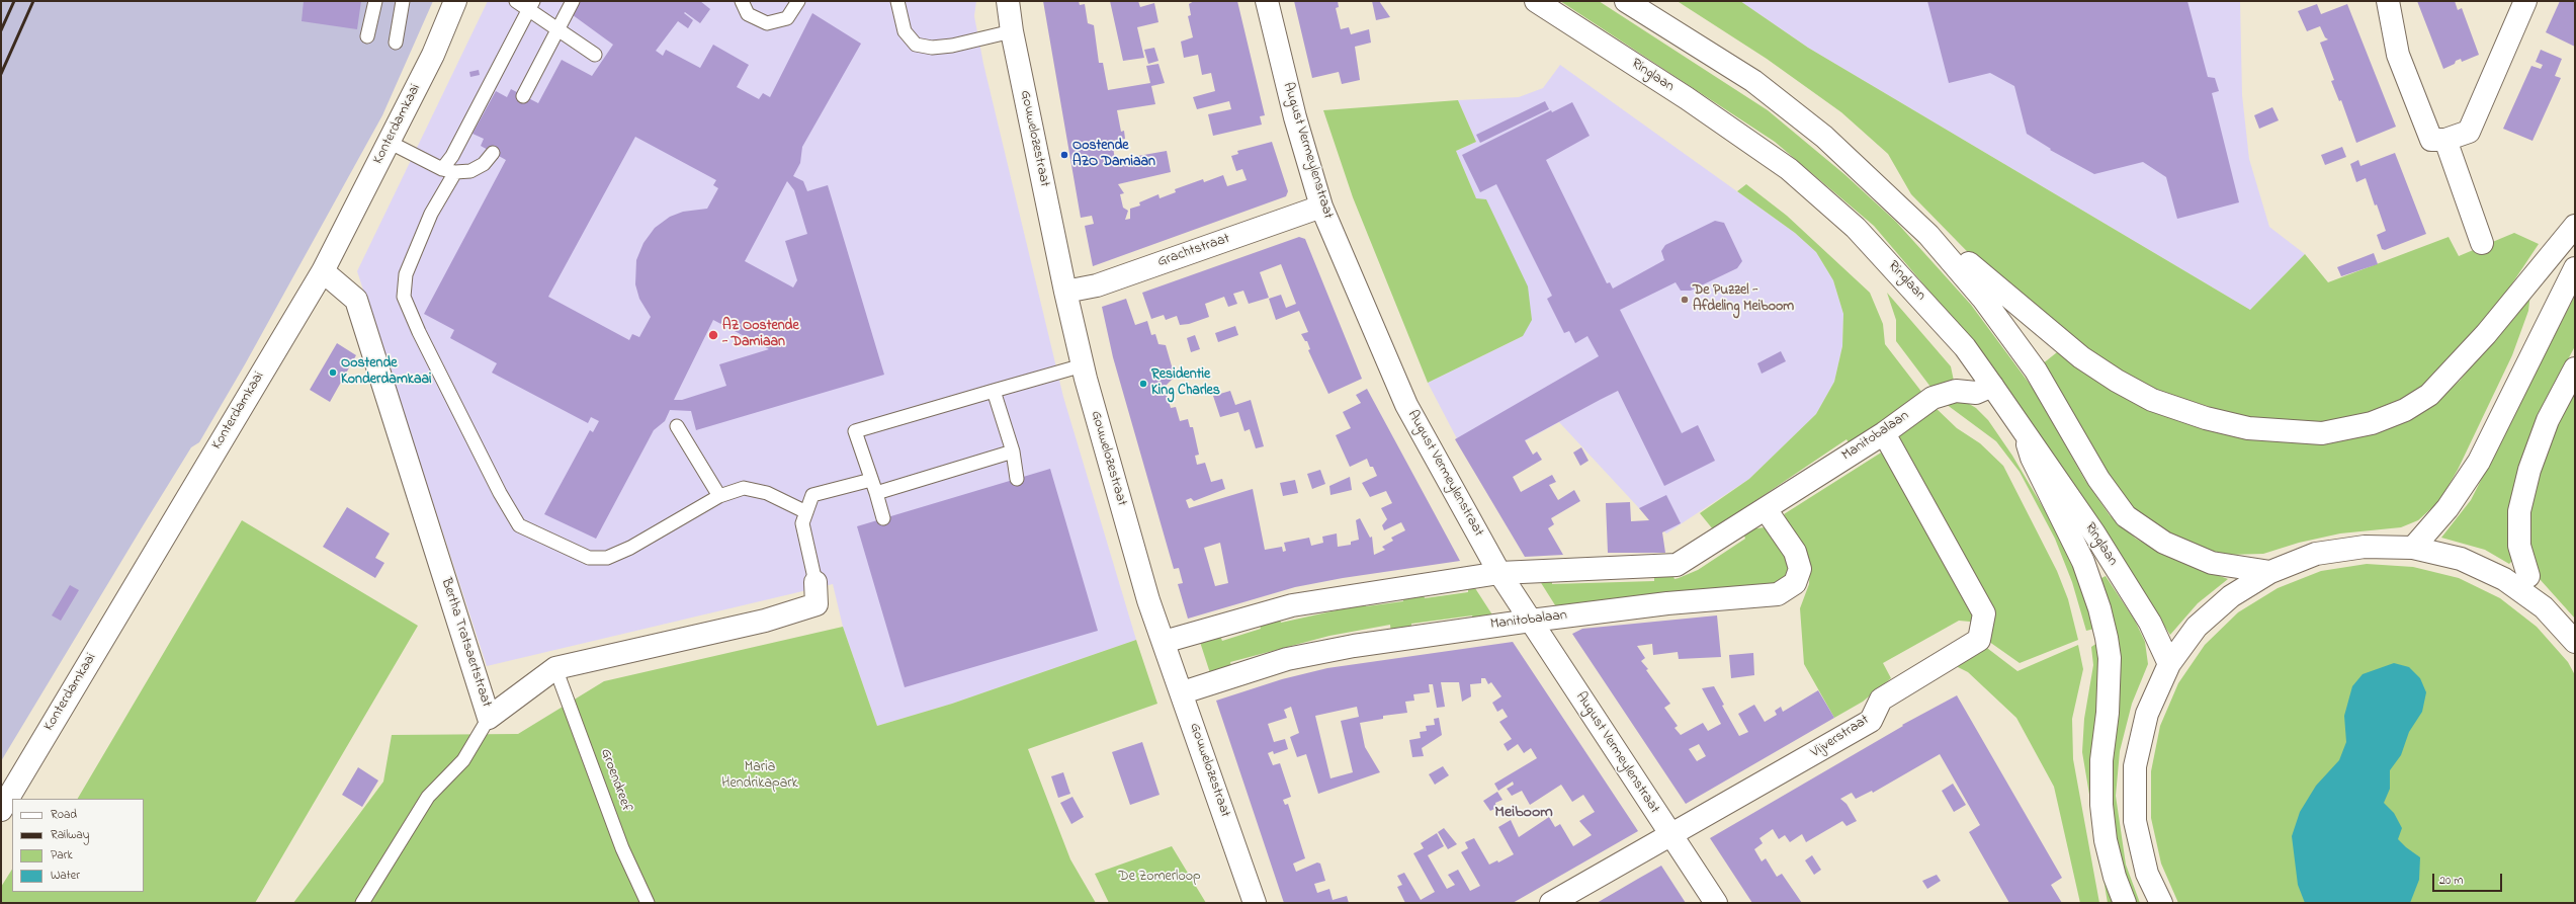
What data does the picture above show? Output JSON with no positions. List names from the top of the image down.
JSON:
{
  "streets": {
    "main road": [
      "Ringlaan",
      "Konterdamkaai",
      "Gouwelozestraat",
      "August Vermeylenstraat",
      "Grachtstraat",
      "Manitobalaan",
      "Bertha Tratsaertstraat",
      "Vijverstraat"
    ],
    "lane": ["Groendreef"]
  },
  "crossings": [
    ["Ringlaan", "Manitobalaan"],
    ["Konterdamkaai", "Bertha Tratsaertstraat"],
    ["Gouwelozestraat", "Grachtstraat"],
    ["Gouwelozestraat", "Manitobalaan"],
    ["August Vermeylenstraat", "Grachtstraat"],
    ["August Vermeylenstraat", "Manitobalaan"],
    ["August Vermeylenstraat", "Vijverstraat"],
    ["Manitobalaan", "Vijverstraat"],
    ["Bertha Tratsaertstraat", "Groendreef"]
  ],
  "districts": ["Meiboom"],
  "parks": ["Maria Hendrikapark", "De Zomerloop"],
  "places": [
    "Oostende AZO Damiaan",
    "De Puzzel - Afdeling Meiboom",
    "AZ Oostende - Damiaan",
    "Oostende Konderdamkaai",
    "Residentie King Charles"
  ],
  "legend": [
    "Road",
    "Railway",
    "Park",
    "Water"
  ],
  "scale_bar": "20 m"
}
